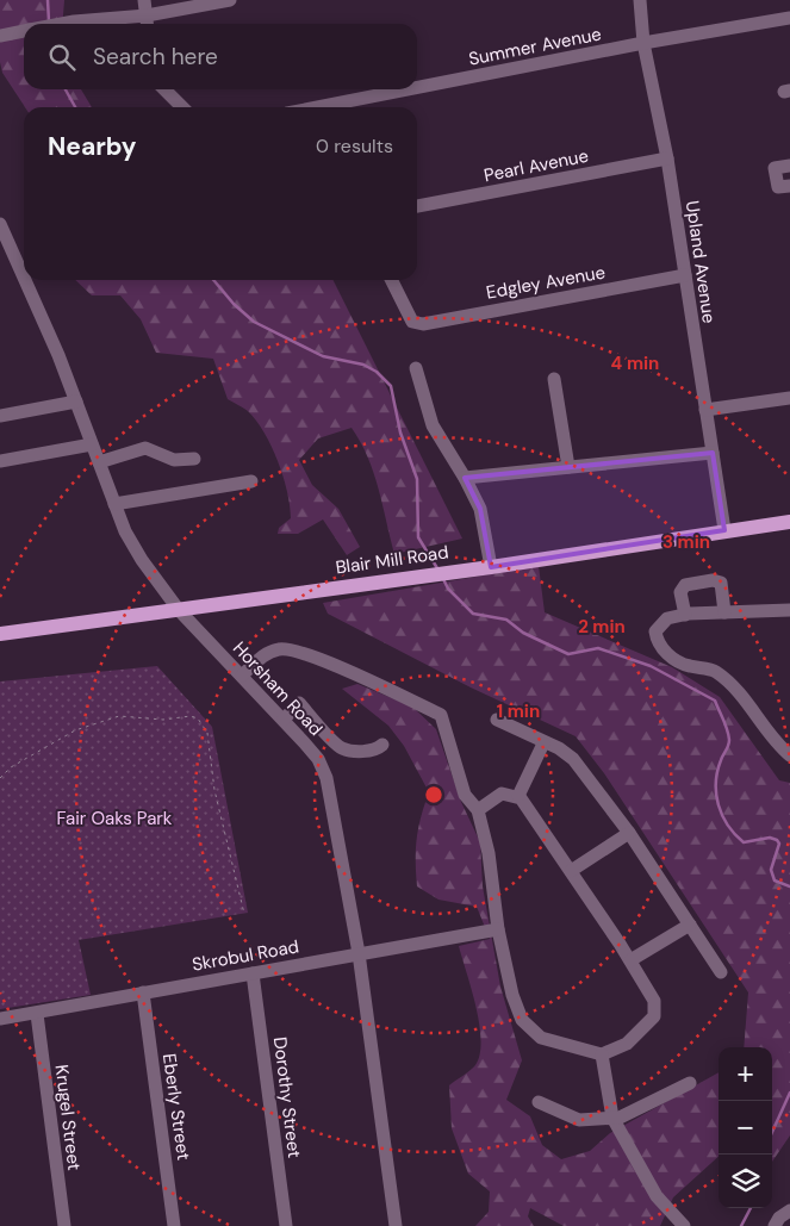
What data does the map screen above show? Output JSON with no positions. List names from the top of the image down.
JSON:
{
  "streets": {
    "main road": ["Blair Mill Road"],
    "street": [
      "Summer Avenue",
      "Pearl Avenue",
      "Upland Avenue",
      "Edgley Avenue",
      "Horsham Road",
      "Skrobul Road",
      "Dorothy Street",
      "Eberly Street",
      "Krugel Street"
    ]
  },
  "crossings": [
    ["Summer Avenue", "Upland Avenue"],
    ["Pearl Avenue", "Upland Avenue"],
    ["Upland Avenue", "Edgley Avenue"],
    ["Upland Avenue", "Blair Mill Road"],
    ["Blair Mill Road", "Horsham Road"],
    ["Horsham Road", "Skrobul Road"],
    ["Skrobul Road", "Dorothy Street"],
    ["Skrobul Road", "Eberly Street"],
    ["Skrobul Road", "Krugel Street"]
  ],
  "parks": ["Fair Oaks Park"],
  "page": {
    "search": "Search here",
    "heading": ["Nearby", "0 results"],
    "map_buttons": ["+", "−"]
  },
  "rings": [
    "4 min",
    "3 min",
    "2 min",
    "1 min"
  ]
}
